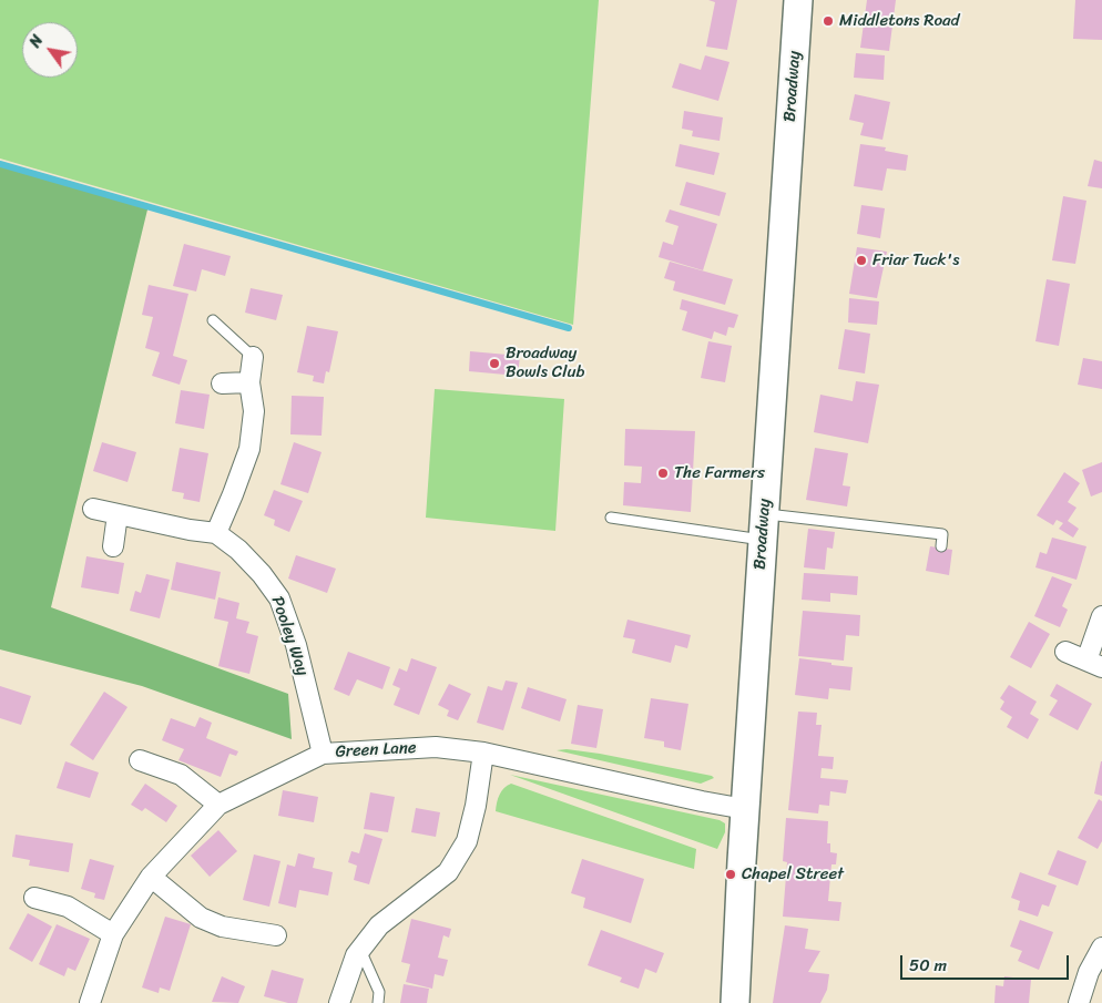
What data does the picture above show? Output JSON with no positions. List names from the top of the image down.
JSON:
{
  "streets": {
    "main road": ["Broadway"],
    "street": ["Pooley Way", "Green Lane"]
  },
  "crossings": [
    ["Broadway", "Green Lane"],
    ["Pooley Way", "Green Lane"]
  ],
  "places": [
    "Middletons Road",
    "Friar Tuck's",
    "Broadway Bowls Club",
    "The Farmers",
    "Chapel Street"
  ],
  "scale_bar": "50 m",
  "north": "top left"
}
